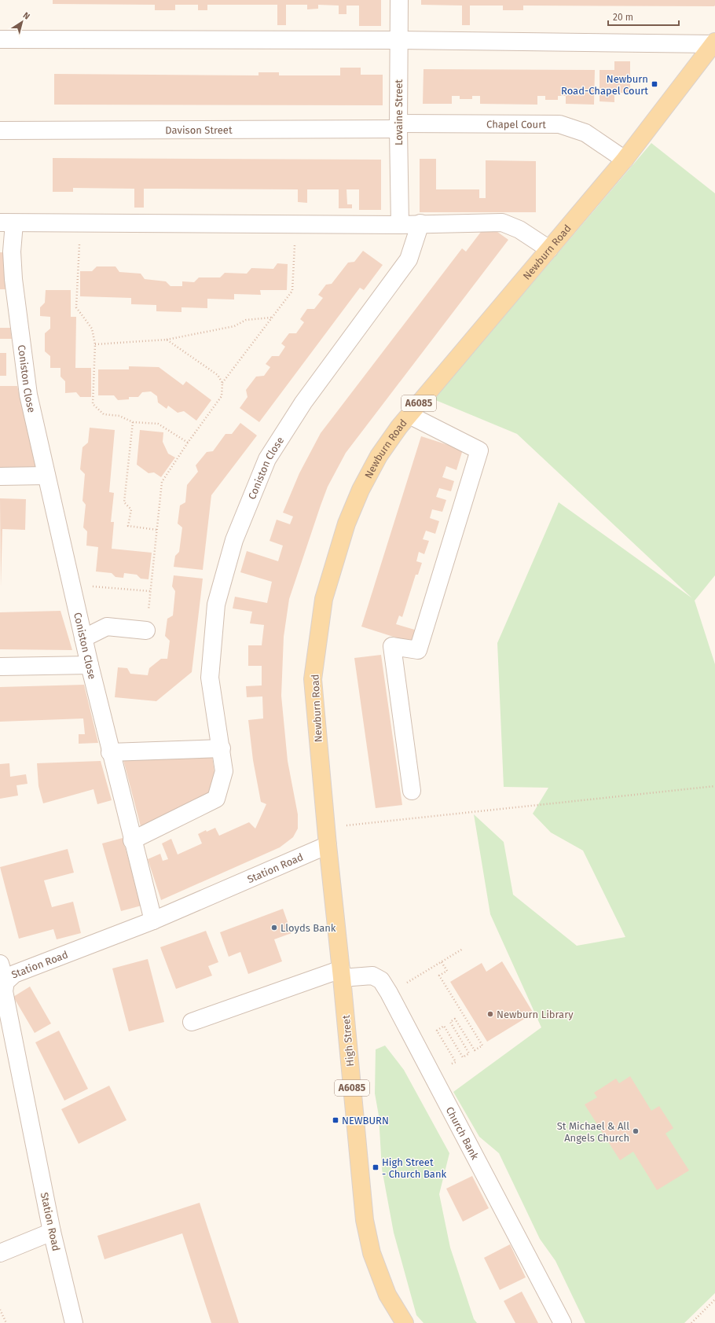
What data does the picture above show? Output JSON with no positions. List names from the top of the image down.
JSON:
{
  "streets": {
    "main road": ["Newburn Road", "A6085", "High Street"],
    "street": [
      "Lovaine Street",
      "Chapel Court",
      "Davison Street",
      "Coniston Close",
      "Station Road",
      "Church Bank"
    ]
  },
  "crossings": [
    ["Lovaine Street", "Chapel Court"],
    ["Lovaine Street", "Davison Street"],
    ["Chapel Court", "Davison Street"],
    ["Chapel Court", "Newburn Road"],
    ["Newburn Road", "Station Road"],
    ["Newburn Road", "High Street"],
    ["Coniston Close", "Station Road"],
    ["Station Road", "High Street"],
    ["High Street", "Church Bank"]
  ],
  "places": {
    "transit": ["Newburn Road-Chapel Court", "NEWBURN", "High Street - Church Bank"],
    "other": ["Lloyds Bank", "Newburn Library", "St Michael & All Angels Church"]
  },
  "scale_bar": "20 m",
  "north": "top right"
}
